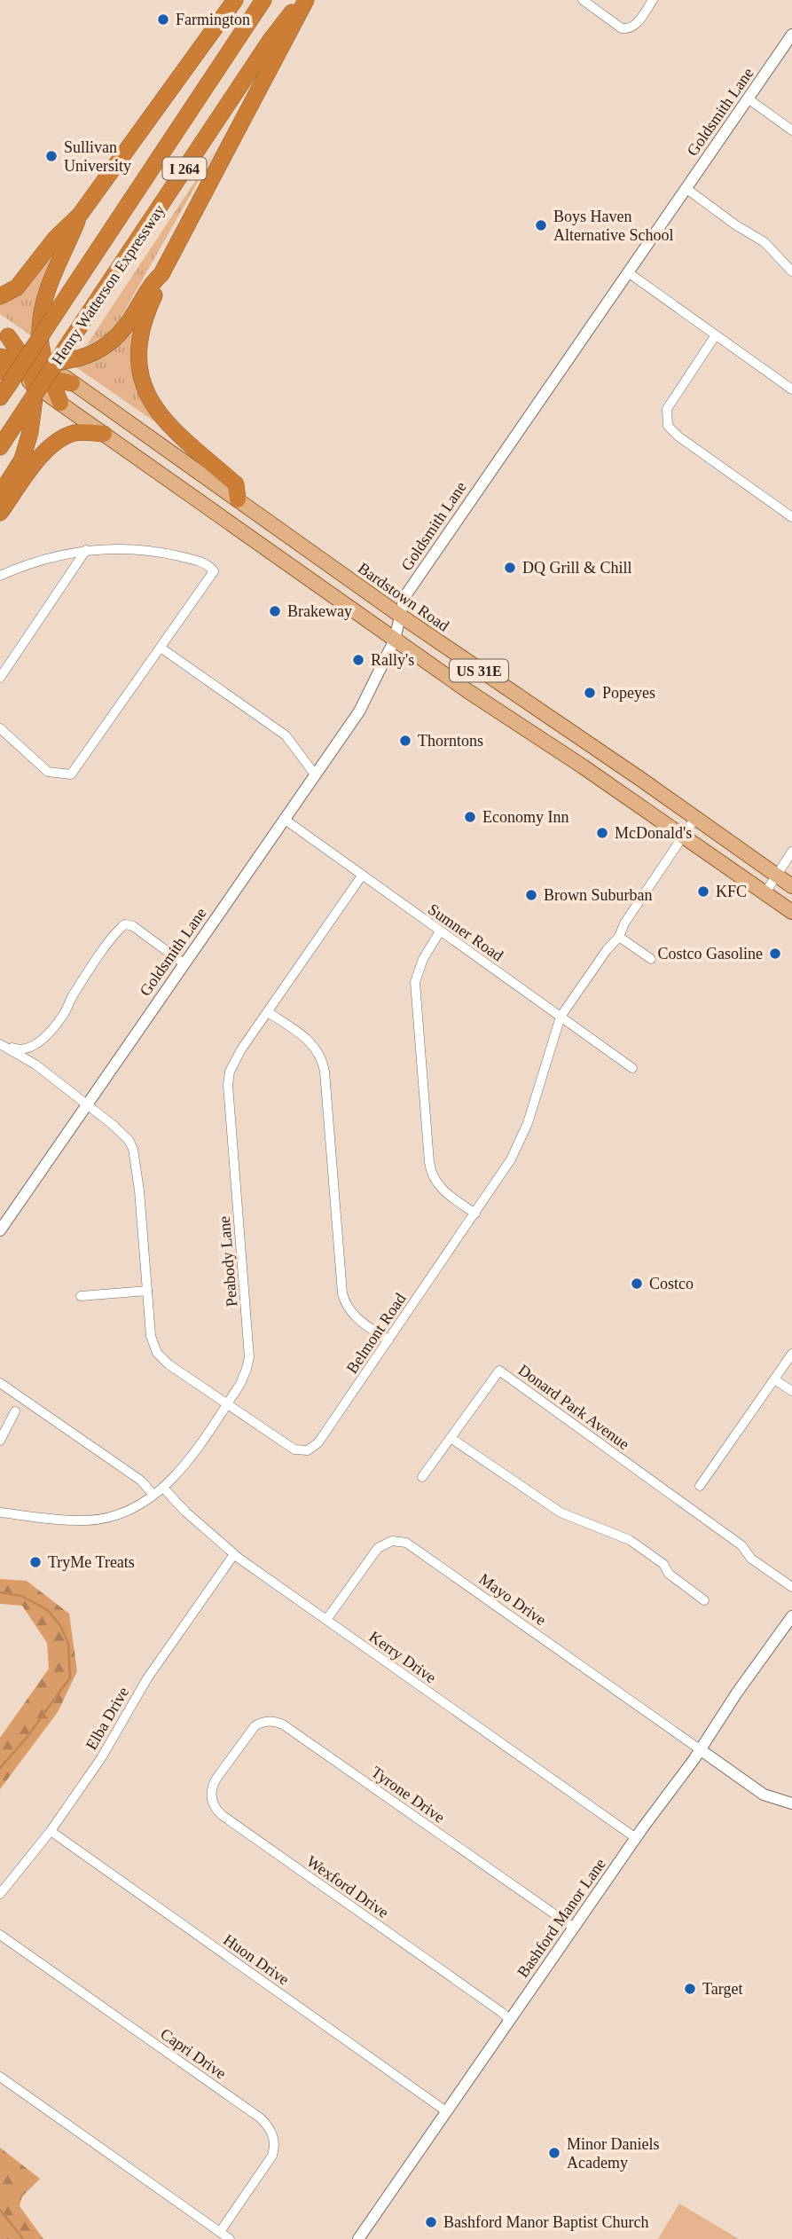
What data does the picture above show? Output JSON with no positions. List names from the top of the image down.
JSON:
{
  "streets": {
    "highway": ["I 264", "Henry Watterson Expressway"],
    "main road": ["Bardstown Road", "US 31E"],
    "street": [
      "Goldsmith Lane",
      "Sumner Road",
      "Peabody Lane",
      "Belmont Road",
      "Donard Park Avenue",
      "Mayo Drive",
      "Kerry Drive",
      "Elba Drive",
      "Tyrone Drive",
      "Wexford Drive",
      "Bashford Manor Lane",
      "Huon Drive",
      "Capri Drive"
    ]
  },
  "crossings": [
    ["Goldsmith Lane", "Bardstown Road"],
    ["Goldsmith Lane", "US 31E"],
    ["Goldsmith Lane", "Sumner Road"],
    ["Goldsmith Lane", "Belmont Road"],
    ["Henry Watterson Expressway", "US 31E"],
    ["Bardstown Road", "Belmont Road"],
    ["US 31E", "Belmont Road"],
    ["Sumner Road", "Peabody Lane"],
    ["Sumner Road", "Belmont Road"],
    ["Peabody Lane", "Belmont Road"],
    ["Peabody Lane", "Kerry Drive"],
    ["Mayo Drive", "Kerry Drive"],
    ["Mayo Drive", "Bashford Manor Lane"],
    ["Kerry Drive", "Elba Drive"],
    ["Kerry Drive", "Bashford Manor Lane"],
    ["Elba Drive", "Huon Drive"],
    ["Tyrone Drive", "Wexford Drive"],
    ["Tyrone Drive", "Bashford Manor Lane"],
    ["Wexford Drive", "Bashford Manor Lane"],
    ["Bashford Manor Lane", "Huon Drive"]
  ],
  "places": [
    "Farmington",
    "Sullivan University",
    "Boys Haven Alternative School",
    "DQ Grill & Chill",
    "Brakeway",
    "Rally's",
    "Popeyes",
    "Thorntons",
    "Economy Inn",
    "McDonald's",
    "KFC",
    "Brown Suburban",
    "Costco Gasoline",
    "Costco",
    "TryMe Treats",
    "Target",
    "Minor Daniels Academy",
    "Bashford Manor Baptist Church"
  ]
}
